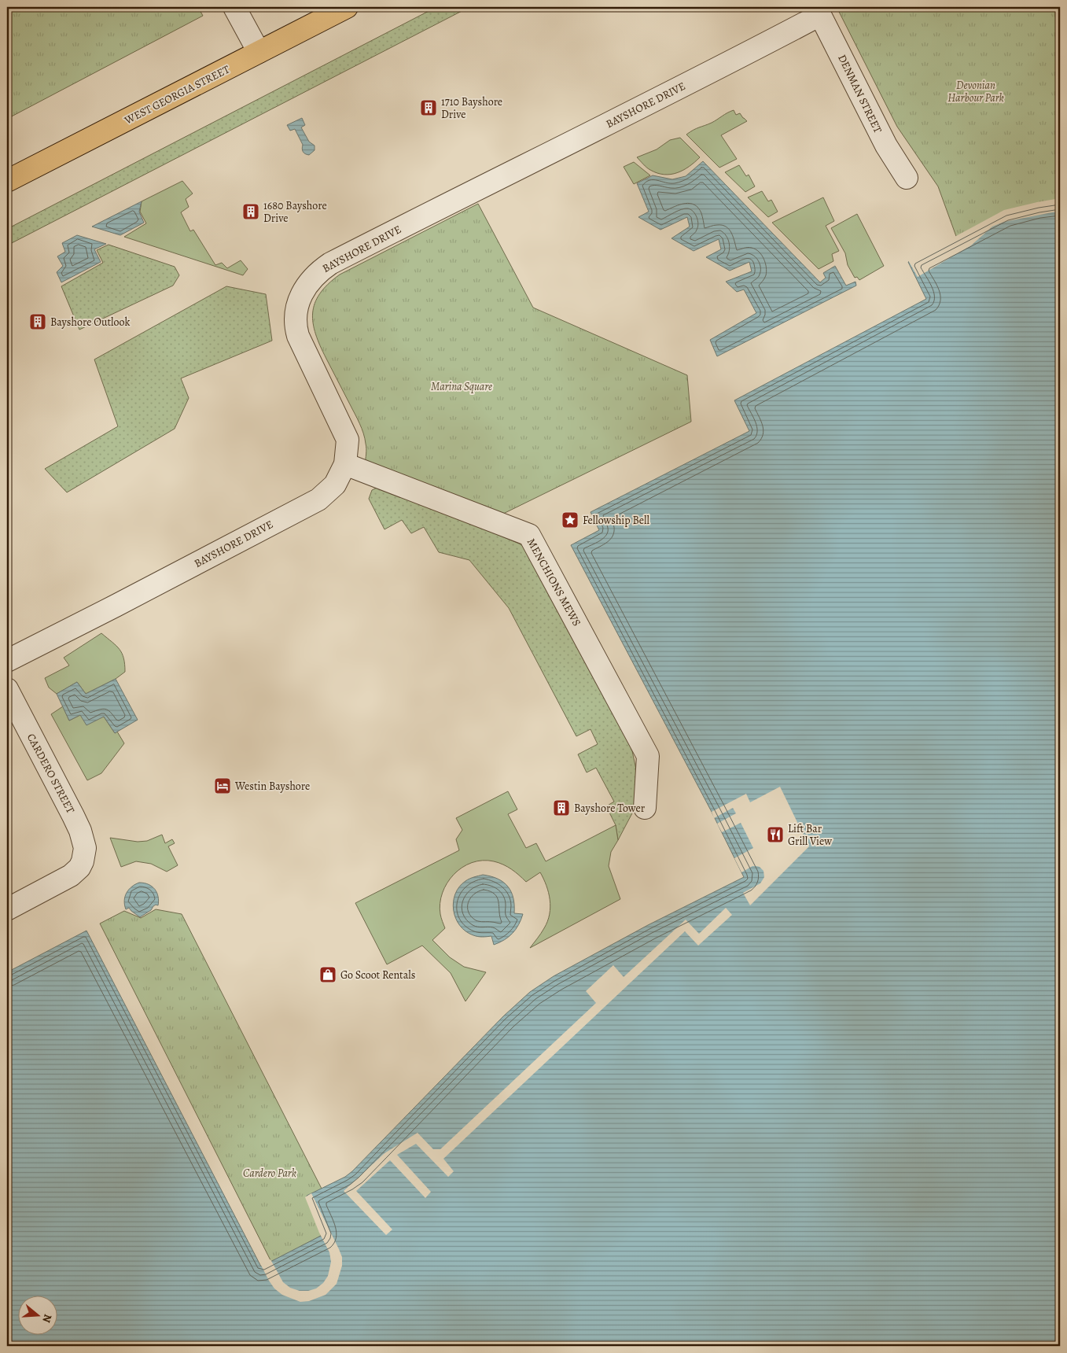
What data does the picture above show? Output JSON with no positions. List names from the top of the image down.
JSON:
{
  "streets": {
    "highway": ["WEST GEORGIA STREET"],
    "street": [
      "DENMAN STREET",
      "BAYSHORE DRIVE",
      "MENCHIONS MEWS",
      "CARDERO STREET"
    ]
  },
  "crossings": [
    ["DENMAN STREET", "BAYSHORE DRIVE"],
    ["BAYSHORE DRIVE", "MENCHIONS MEWS"]
  ],
  "parks": ["Devonian Harbour Park", "Marina Square", "Cardero Park"],
  "places": {
    "building": [
      "1710 Bayshore Drive",
      "1680 Bayshore Drive",
      "Bayshore Outlook",
      "Bayshore Tower"
    ],
    "place": ["Fellowship Bell"],
    "hotel": ["Westin Bayshore"],
    "restaurant": ["Lift Bar Grill View"],
    "shop": ["Go Scoot Rentals"]
  },
  "north": "right"
}
